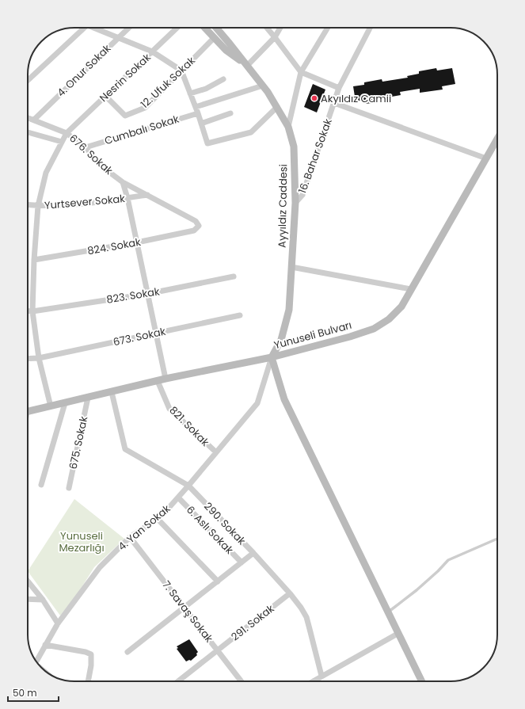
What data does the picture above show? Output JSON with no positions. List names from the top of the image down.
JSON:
{
  "streets": {
    "main road": ["Ayyıldız Caddesi", "Yunuseli Bulvarı"],
    "street": [
      "4. Onur Sokak",
      "Nesrin Sokak",
      "12. Ufuk Sokak",
      "Cumbalı Sokak",
      "676. Sokak",
      "16. Bahar Sokak",
      "Yurtsever Sokak",
      "824. Sokak",
      "823. Sokak",
      "673. Sokak",
      "821. Sokak",
      "675. Sokak",
      "290. Sokak",
      "4. Yan Sokak",
      "6. Aslı Sokak",
      "7. Savaş Sokak",
      "291. Sokak"
    ]
  },
  "crossings": [
    ["4. Onur Sokak", "676. Sokak"],
    ["Nesrin Sokak", "12. Ufuk Sokak"],
    ["Nesrin Sokak", "676. Sokak"],
    ["Nesrin Sokak", "Yurtsever Sokak"],
    ["Nesrin Sokak", "824. Sokak"],
    ["Nesrin Sokak", "823. Sokak"],
    ["Nesrin Sokak", "Yunuseli Bulvarı"],
    ["Nesrin Sokak", "673. Sokak"],
    ["12. Ufuk Sokak", "Ayyıldız Caddesi"],
    ["Cumbalı Sokak", "676. Sokak"],
    ["676. Sokak", "Yurtsever Sokak"],
    ["676. Sokak", "824. Sokak"],
    ["16. Bahar Sokak", "Ayyıldız Caddesi"],
    ["Ayyıldız Caddesi", "Yunuseli Bulvarı"],
    ["Ayyıldız Caddesi", "4. Yan Sokak"],
    ["Yunuseli Bulvarı", "821. Sokak"],
    ["Yunuseli Bulvarı", "675. Sokak"],
    ["Yunuseli Bulvarı", "290. Sokak"],
    ["Yunuseli Bulvarı", "4. Yan Sokak"],
    ["821. Sokak", "4. Yan Sokak"],
    ["290. Sokak", "4. Yan Sokak"],
    ["290. Sokak", "291. Sokak"],
    ["4. Yan Sokak", "6. Aslı Sokak"],
    ["4. Yan Sokak", "7. Savaş Sokak"],
    ["7. Savaş Sokak", "291. Sokak"]
  ],
  "parks": ["Yunuseli Mezarlığı"],
  "places": ["Akyıldız Camii"],
  "scale_bar": "50 m"
}
